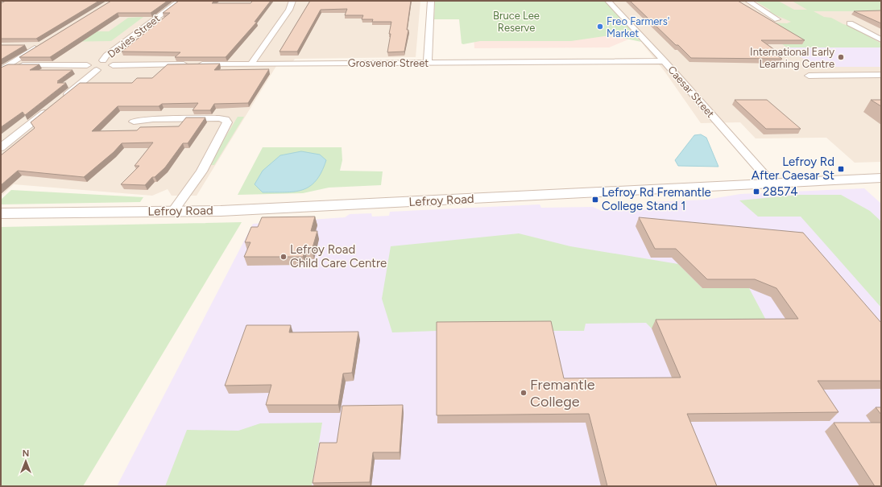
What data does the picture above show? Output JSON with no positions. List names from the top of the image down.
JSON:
{
  "streets": {
    "street": [
      "Davies Street",
      "Grosvenor Street",
      "Caesar Street",
      "Lefroy Road"
    ]
  },
  "crossings": [
    ["Grosvenor Street", "Caesar Street"],
    ["Caesar Street", "Lefroy Road"]
  ],
  "parks": ["Bruce Lee Reserve"],
  "places": {
    "other": [
      "Freo Farmers' Market",
      "International Early Learning Centre",
      "Lefroy Road Child Care Centre",
      "Fremantle College"
    ],
    "transit": ["Lefroy Rd After Caesar St", "28574", "Lefroy Rd Fremantle College Stand 1"]
  },
  "north": "top"
}
